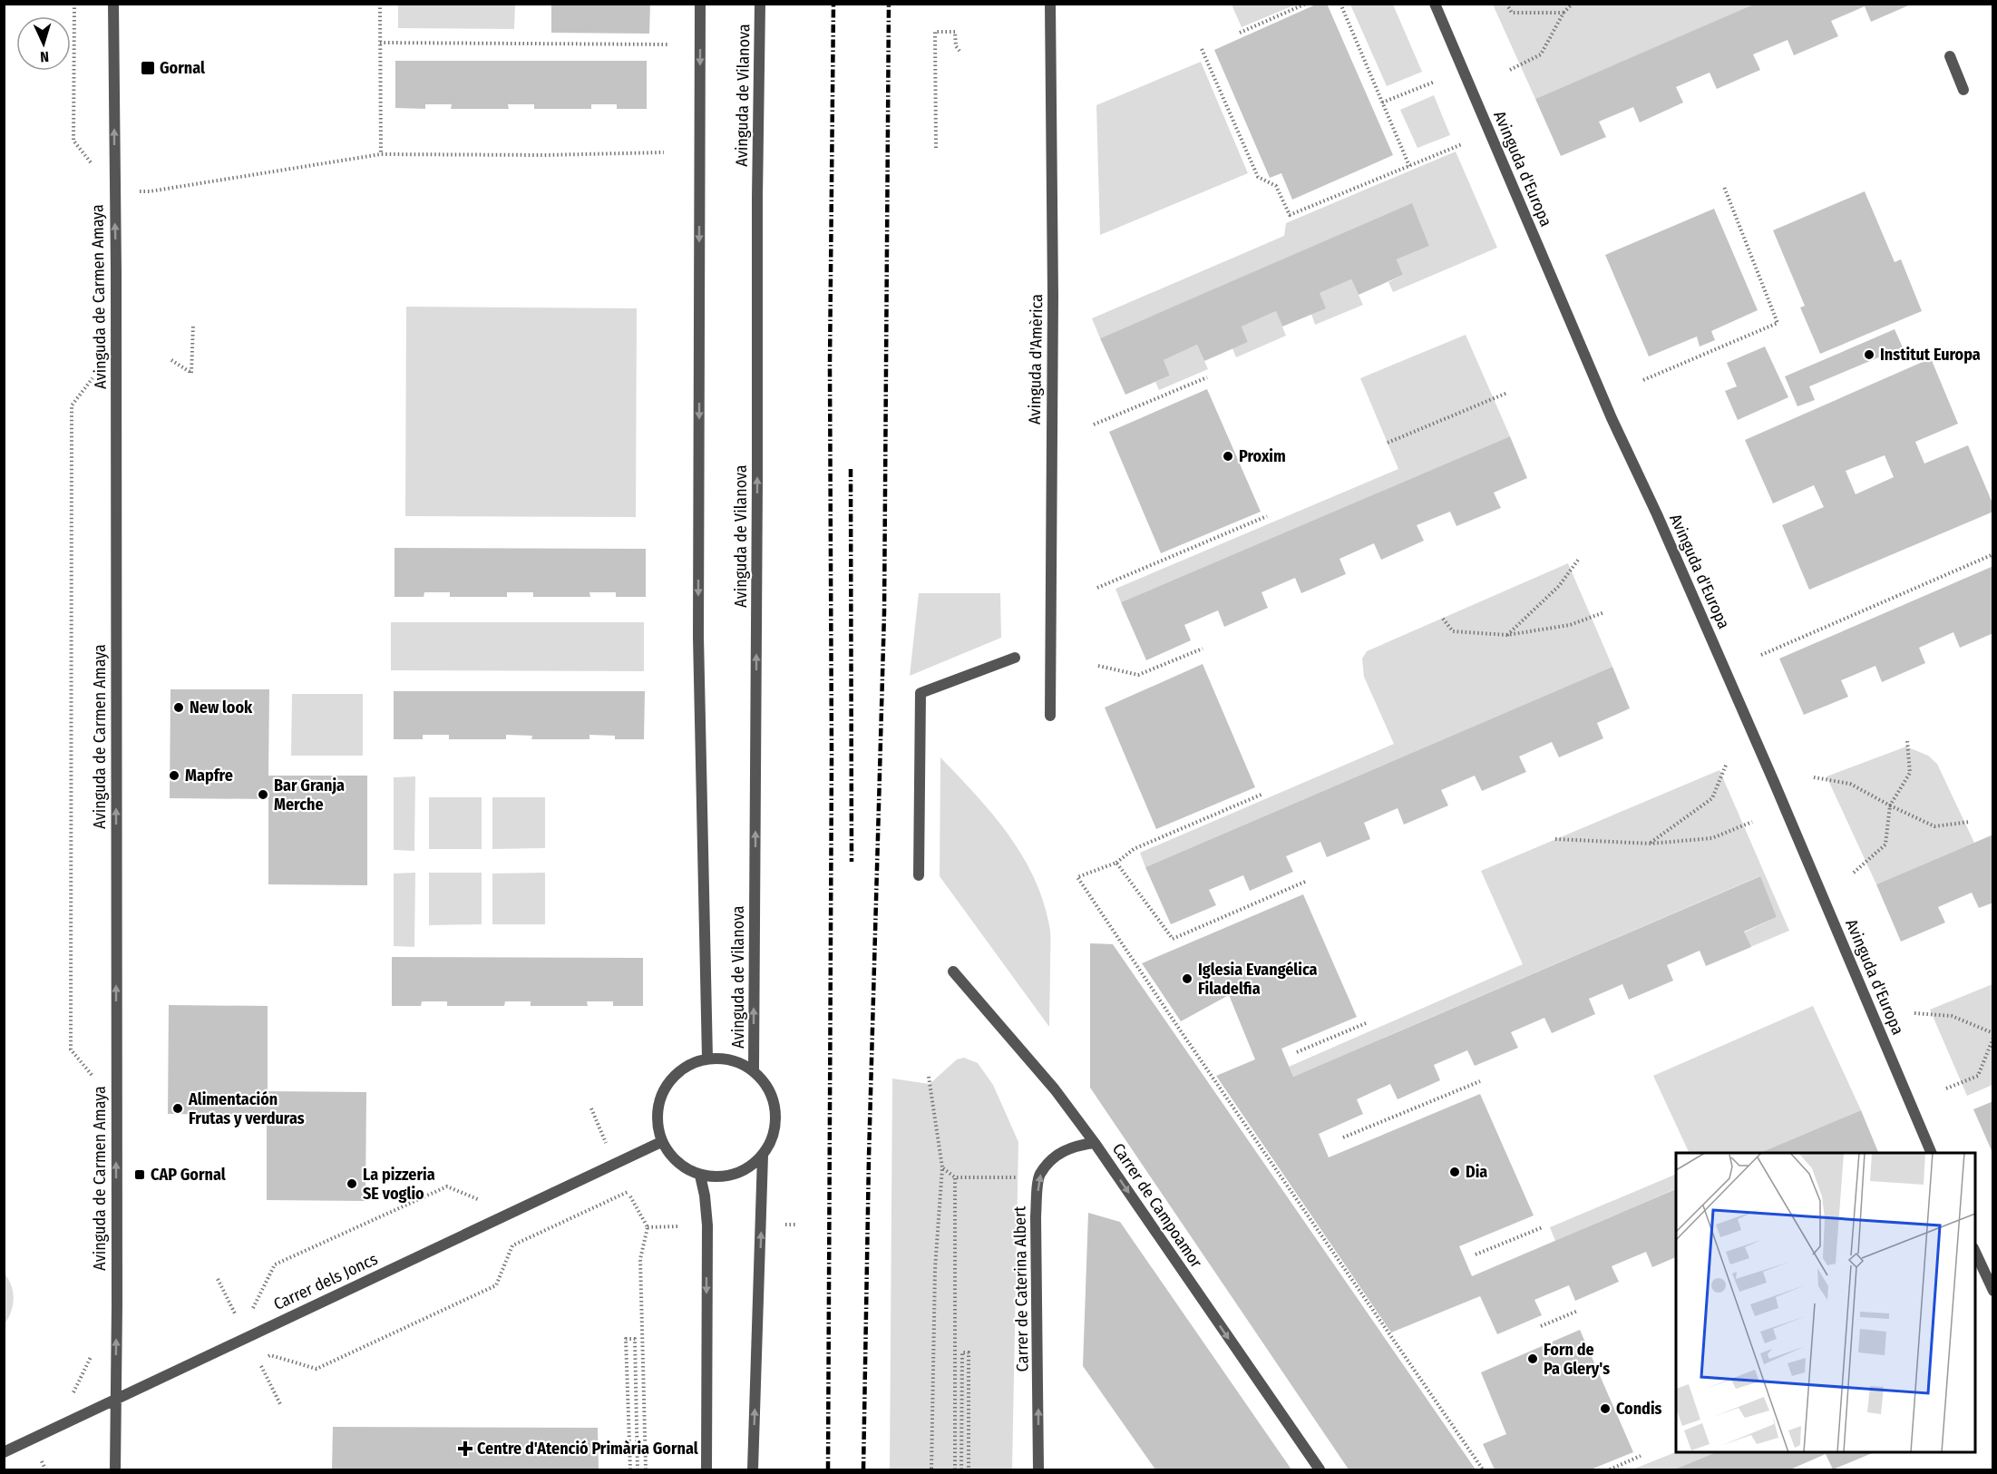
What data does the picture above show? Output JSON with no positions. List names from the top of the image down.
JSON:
{
  "streets": {
    "street": [
      "Avinguda de Vilanova",
      "Avinguda d'Europa",
      "Avinguda de Carmen Amaya",
      "Avinguda d'Amèrica",
      "Carrer de Campoamor",
      "Carrer dels Joncs",
      "Carrer de Caterina Albert"
    ]
  },
  "crossings": [
    ["Avinguda de Vilanova", "Carrer dels Joncs"],
    ["Avinguda de Carmen Amaya", "Carrer dels Joncs"],
    ["Carrer de Campoamor", "Carrer de Caterina Albert"]
  ],
  "one_way": ["Avinguda de Carmen Amaya", "Carrer de Campoamor", "Carrer de Caterina Albert"],
  "places": {
    "transit": ["Gornal", "CAP Gornal"],
    "other": [
      "Institut Europa",
      "Proxim",
      "New look",
      "Mapfre",
      "Bar Granja Merche",
      "Iglesia Evangélica Filadelfia",
      "Alimentación Frutas y verduras",
      "Dia",
      "La pizzeria SE voglio",
      "Forn de Pa Glery's",
      "Condis"
    ],
    "health": ["Centre d'Atenció Primària Gornal"]
  },
  "north": "bottom"
}
